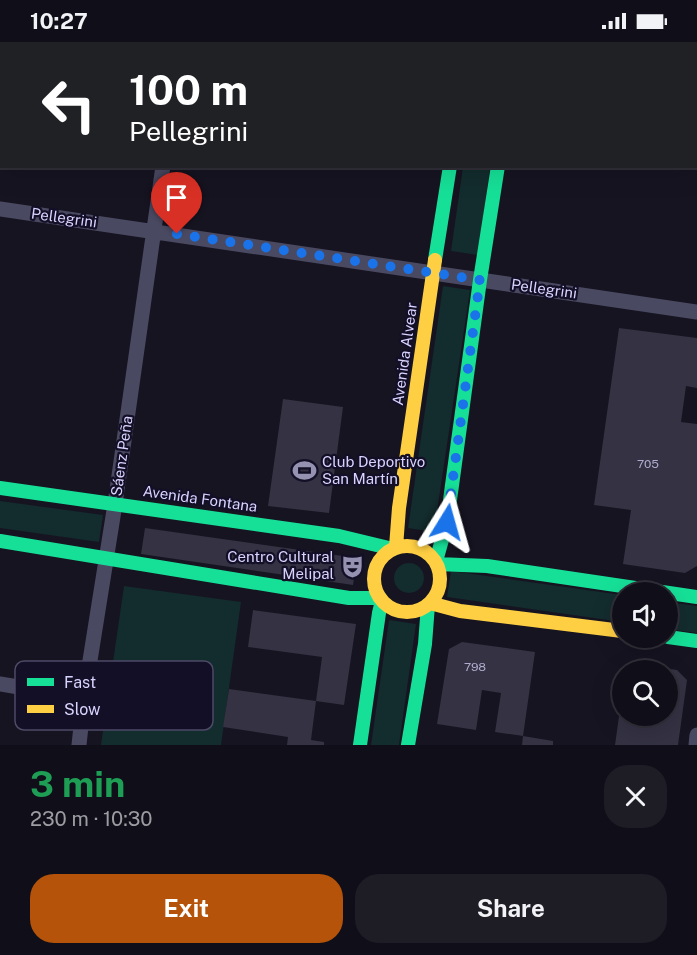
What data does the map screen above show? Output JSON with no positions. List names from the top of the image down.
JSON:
{
  "streets": {
    "main road": ["Avenida Alvear", "Avenida Fontana"],
    "street": ["Pellegrini", "Sáenz Peña"]
  },
  "crossings": [
    ["Pellegrini", "Avenida Alvear"],
    ["Pellegrini", "Sáenz Peña"],
    ["Avenida Alvear", "Avenida Fontana"],
    ["Sáenz Peña", "Avenida Fontana"]
  ],
  "places": {
    "sports": ["Club Deportivo San Martín"],
    "theatre": ["Centro Cultural Melipal"]
  },
  "house_numbers": ["705", "798"],
  "legend": ["Fast", "Slow"],
  "page": {
    "status": "10:27",
    "turn": ["100 m", "Pellegrini"],
    "heading": ["3 min", "230 m · 10:30"],
    "buttons": ["Exit", "Share"]
  }
}
